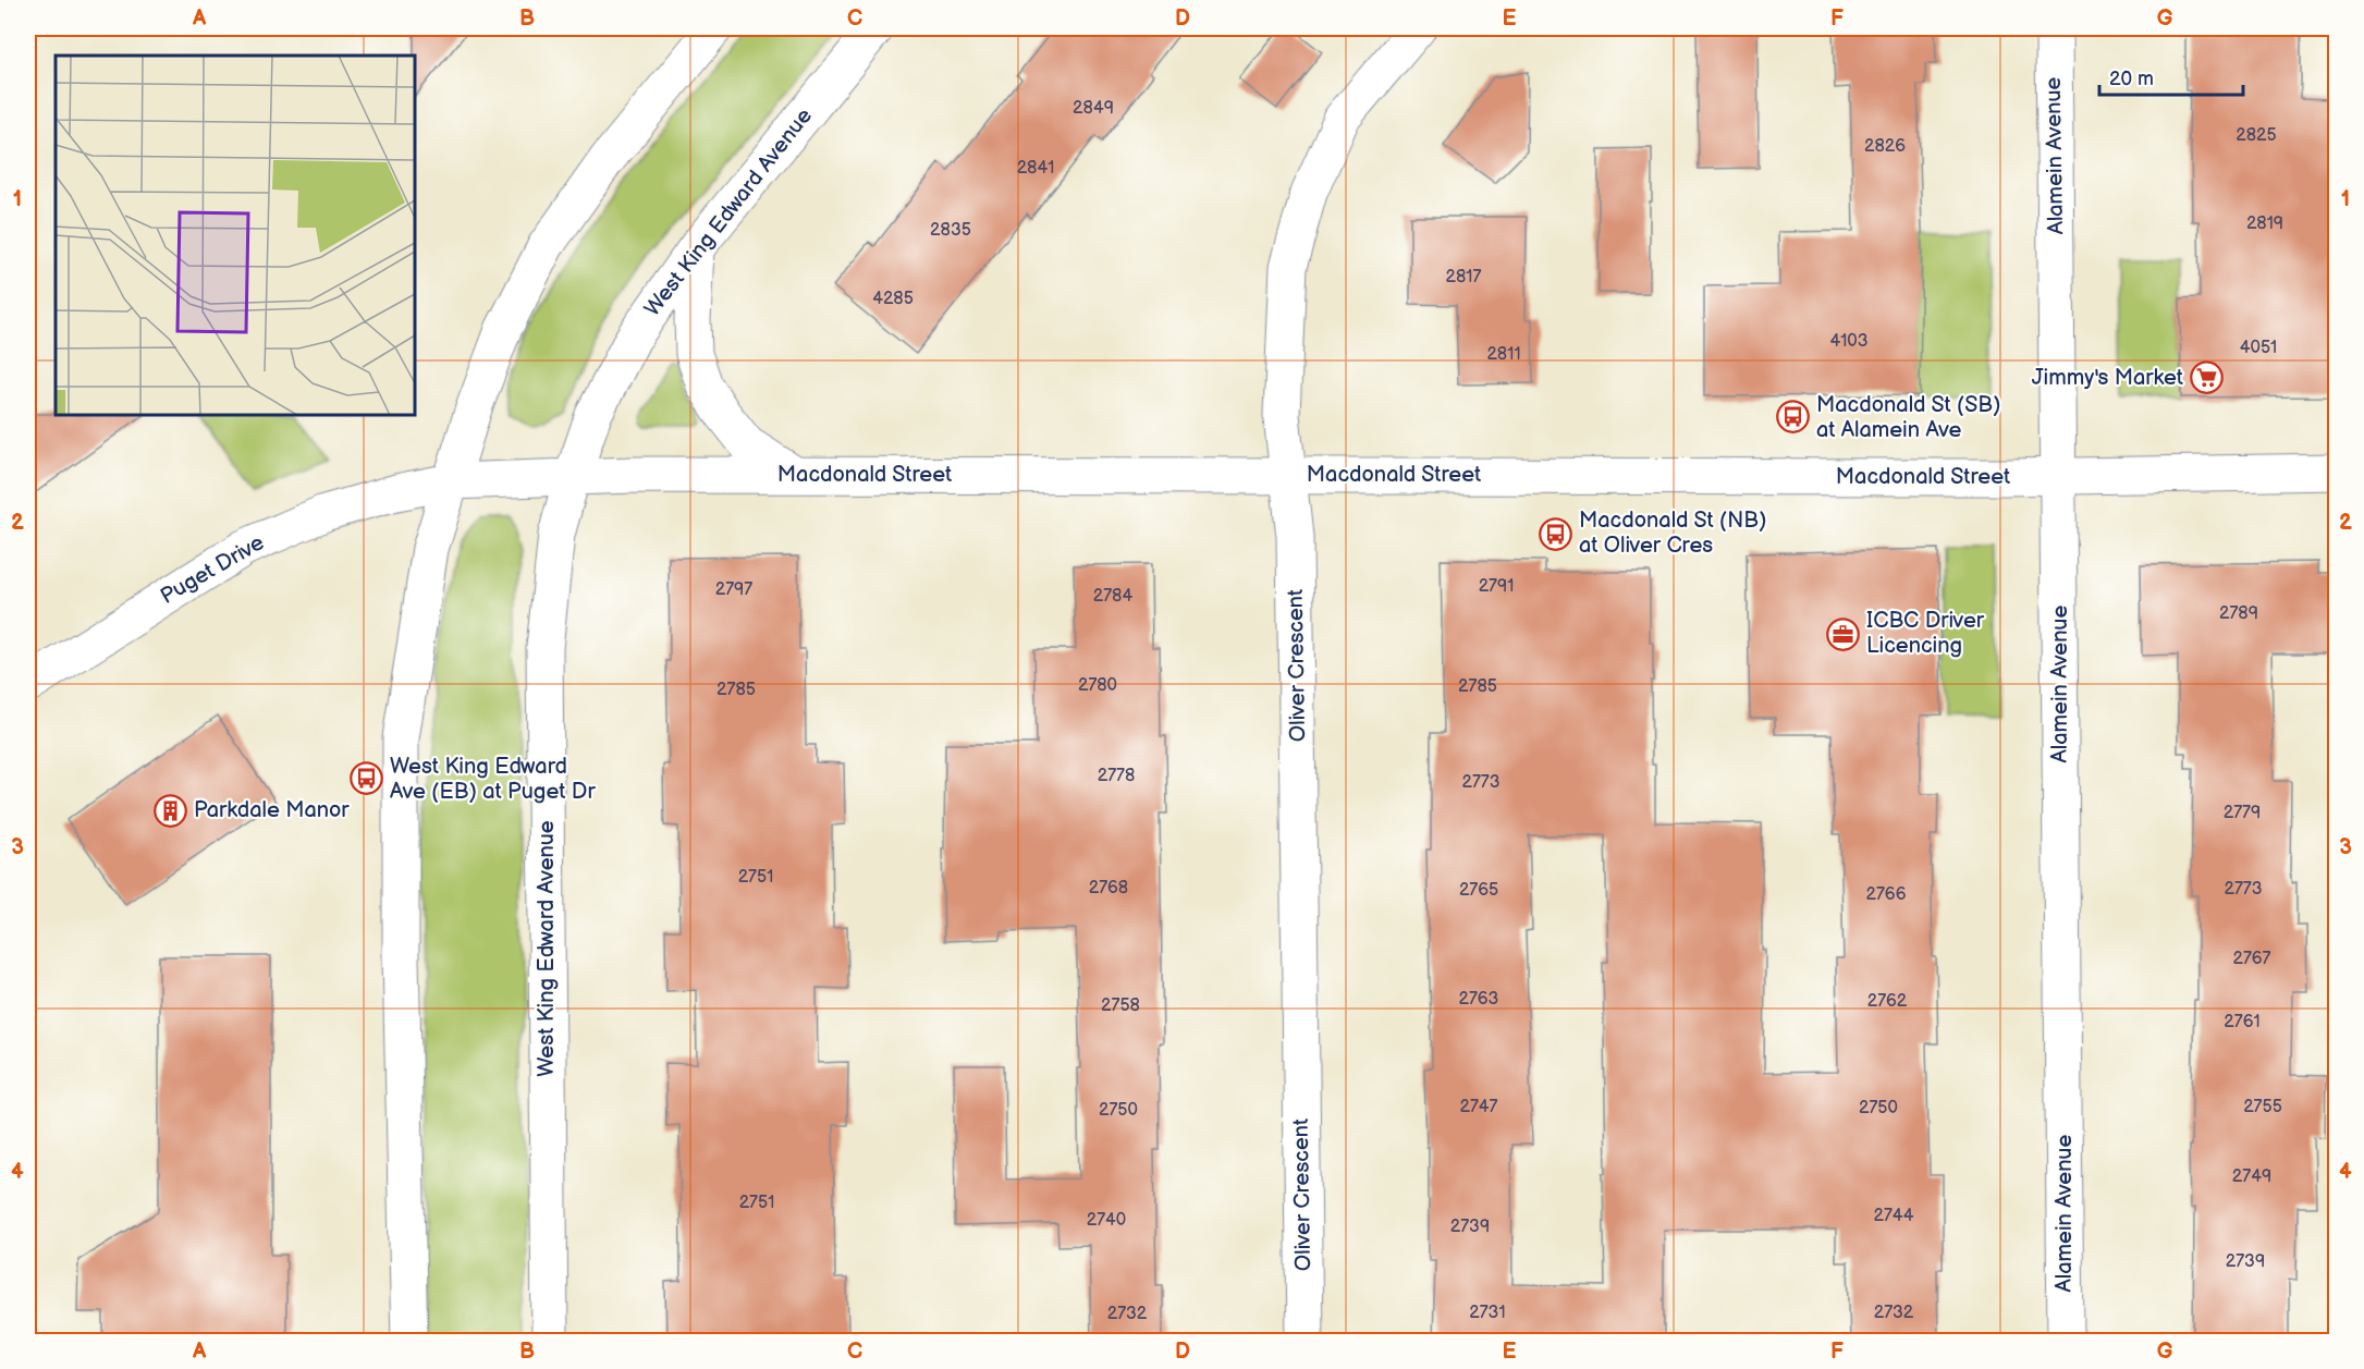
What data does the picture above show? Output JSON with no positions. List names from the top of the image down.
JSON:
{
  "streets": {
    "street": [
      "Alamein Avenue",
      "West King Edward Avenue",
      "Macdonald Street",
      "Puget Drive",
      "Oliver Crescent"
    ]
  },
  "crossings": [
    ["Alamein Avenue", "Macdonald Street"],
    ["West King Edward Avenue", "Macdonald Street"],
    ["Macdonald Street", "Puget Drive"],
    ["Macdonald Street", "Oliver Crescent"]
  ],
  "places": {
    "supermarket": ["Jimmy's Market"],
    "bus stop": ["Macdonald St (SB) at Alamein Ave", "Macdonald St (NB) at Oliver Cres", "West King Edward Ave (EB) at Puget Dr"],
    "office": ["ICBC Driver Licencing"],
    "building": ["Parkdale Manor"]
  },
  "house_numbers": [
    "2849",
    "2825",
    "2826",
    "2841",
    "2819",
    "2835",
    "2817",
    "4285",
    "4103",
    "4051",
    "2811",
    "2791",
    "2797",
    "2784",
    "2789",
    "2780",
    "2785",
    "2785",
    "2778",
    "2773",
    "2779",
    "2751",
    "2768",
    "2773",
    "2765",
    "2766",
    "2767",
    "2763",
    "2762",
    "2758",
    "2761",
    "2747",
    "2755",
    "2750",
    "2750",
    "2749",
    "2751",
    "2744",
    "2740",
    "2739",
    "2739",
    "2731",
    "2732",
    "2732"
  ],
  "scale_bar": "20 m",
  "grid": {
    "columns": [
      "A",
      "B",
      "C",
      "D",
      "E",
      "F",
      "G"
    ],
    "rows": [
      "1",
      "2",
      "3",
      "4"
    ]
  }
}
